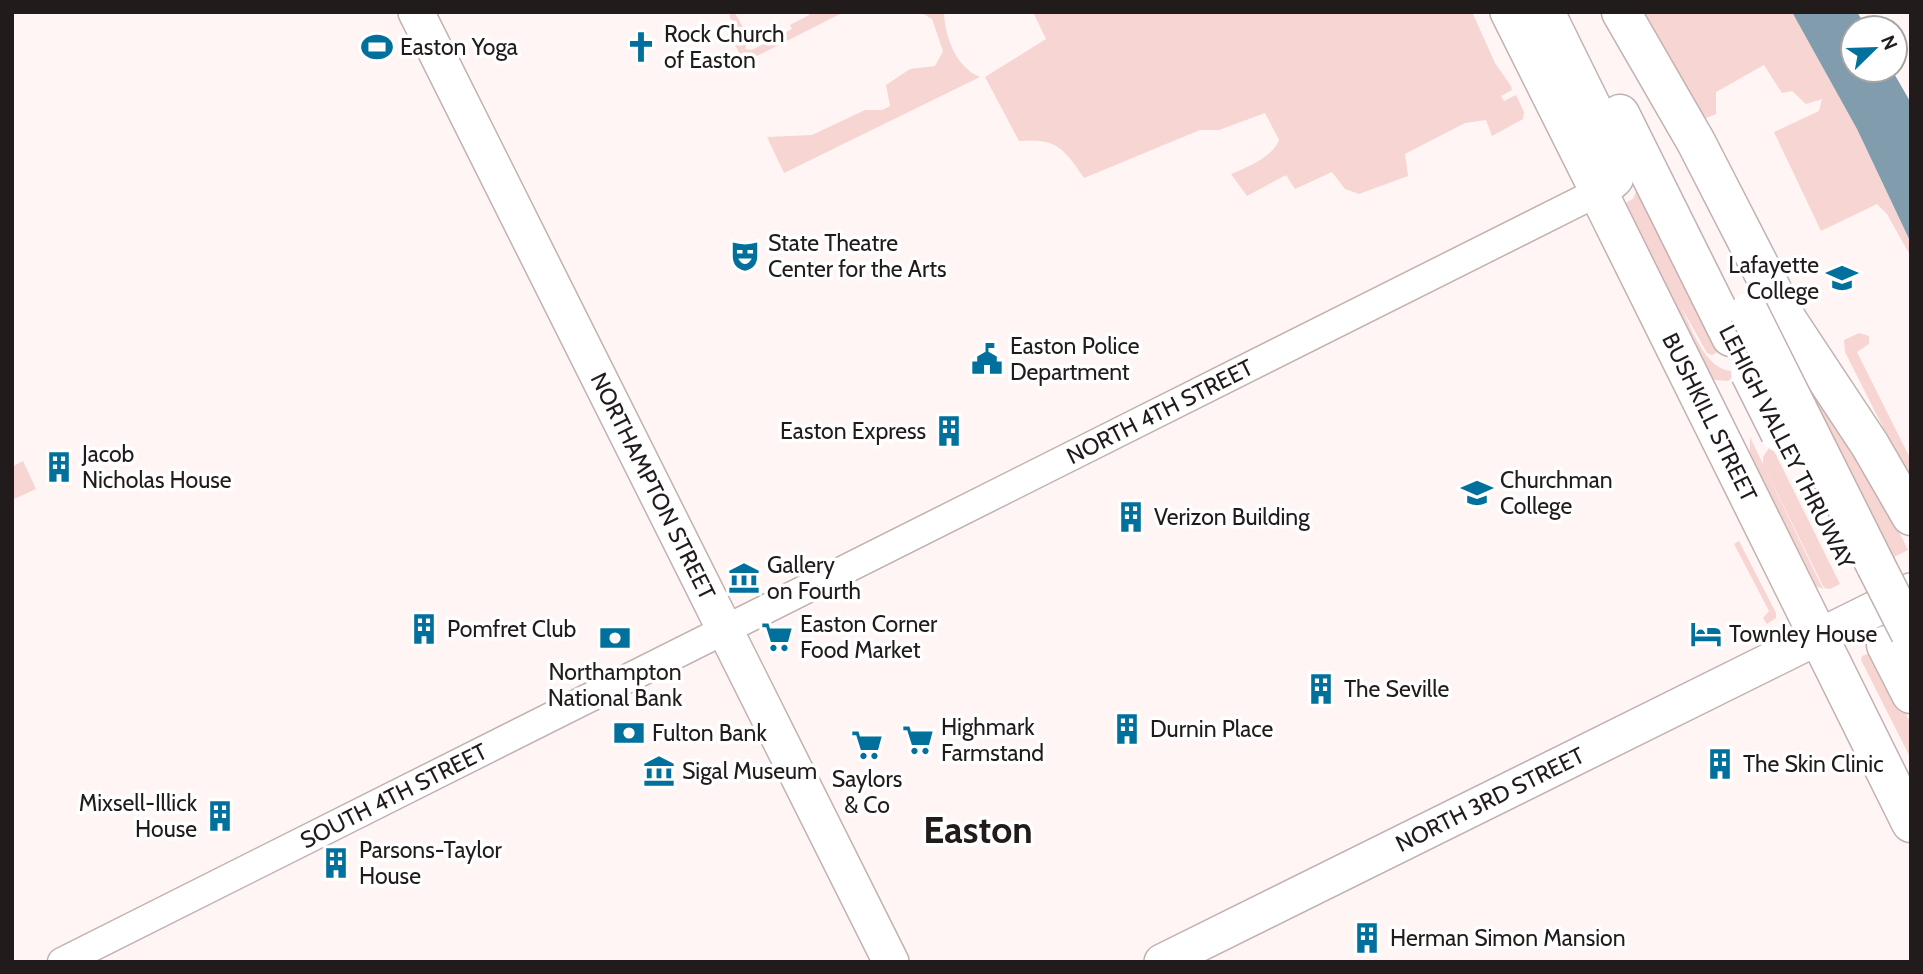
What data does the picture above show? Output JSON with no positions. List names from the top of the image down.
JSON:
{
  "streets": {
    "highway": ["BUSHKILL STREET", "LEHIGH VALLEY THRUWAY"],
    "main road": ["NORTHAMPTON STREET", "NORTH 3RD STREET"],
    "street": ["NORTH 4TH STREET", "SOUTH 4TH STREET"]
  },
  "crossings": [
    ["NORTH 4TH STREET", "BUSHKILL STREET"],
    ["NORTH 4TH STREET", "NORTHAMPTON STREET"],
    ["NORTH 4TH STREET", "SOUTH 4TH STREET"],
    ["BUSHKILL STREET", "NORTH 3RD STREET"],
    ["NORTHAMPTON STREET", "SOUTH 4TH STREET"]
  ],
  "districts": ["Easton"],
  "places": {
    "sports": ["Easton Yoga"],
    "church": ["Rock Church of Easton"],
    "theatre": ["State Theatre Center for the Arts"],
    "school or university": ["Lafayette College", "Churchman College"],
    "public building": ["Easton Police Department"],
    "building": [
      "Easton Express",
      "Jacob Nicholas House",
      "Verizon Building",
      "Pomfret Club",
      "The Seville",
      "Durnin Place",
      "The Skin Clinic",
      "Mixsell-Illick House",
      "Parsons-Taylor House",
      "Herman Simon Mansion"
    ],
    "museum": ["Gallery on Fourth", "Sigal Museum"],
    "hotel": ["Townley House"],
    "supermarket": ["Easton Corner Food Market", "Highmark Farmstand", "Saylors & Co"],
    "bank": ["Northampton National Bank", "Fulton Bank"]
  },
  "north": "top right"
}
